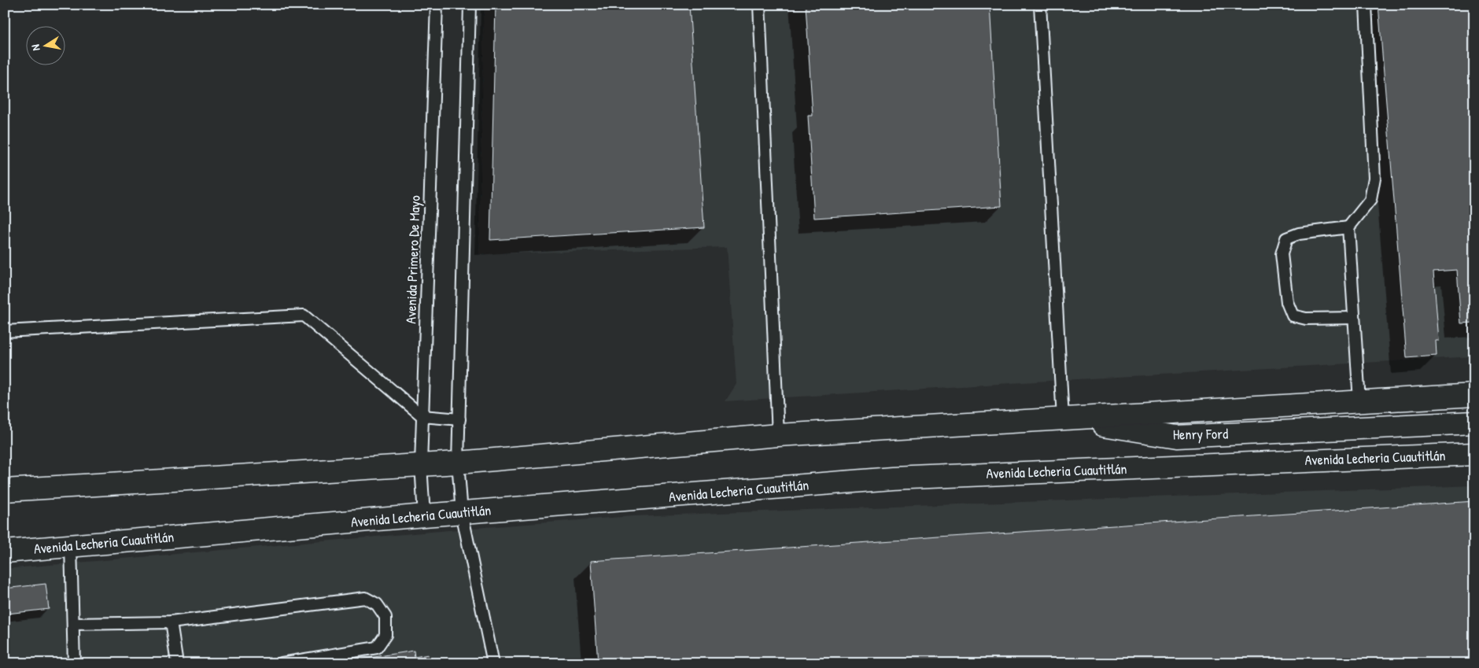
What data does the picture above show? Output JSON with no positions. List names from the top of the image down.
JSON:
{
  "streets": {
    "main road": ["Henry Ford", "Avenida Lecheria Cuautitlán"],
    "lane": ["Avenida Primero De Mayo"]
  },
  "crossings": [
    ["Avenida Primero De Mayo", "Avenida Lecheria Cuautitlán"]
  ],
  "north": "left"
}
